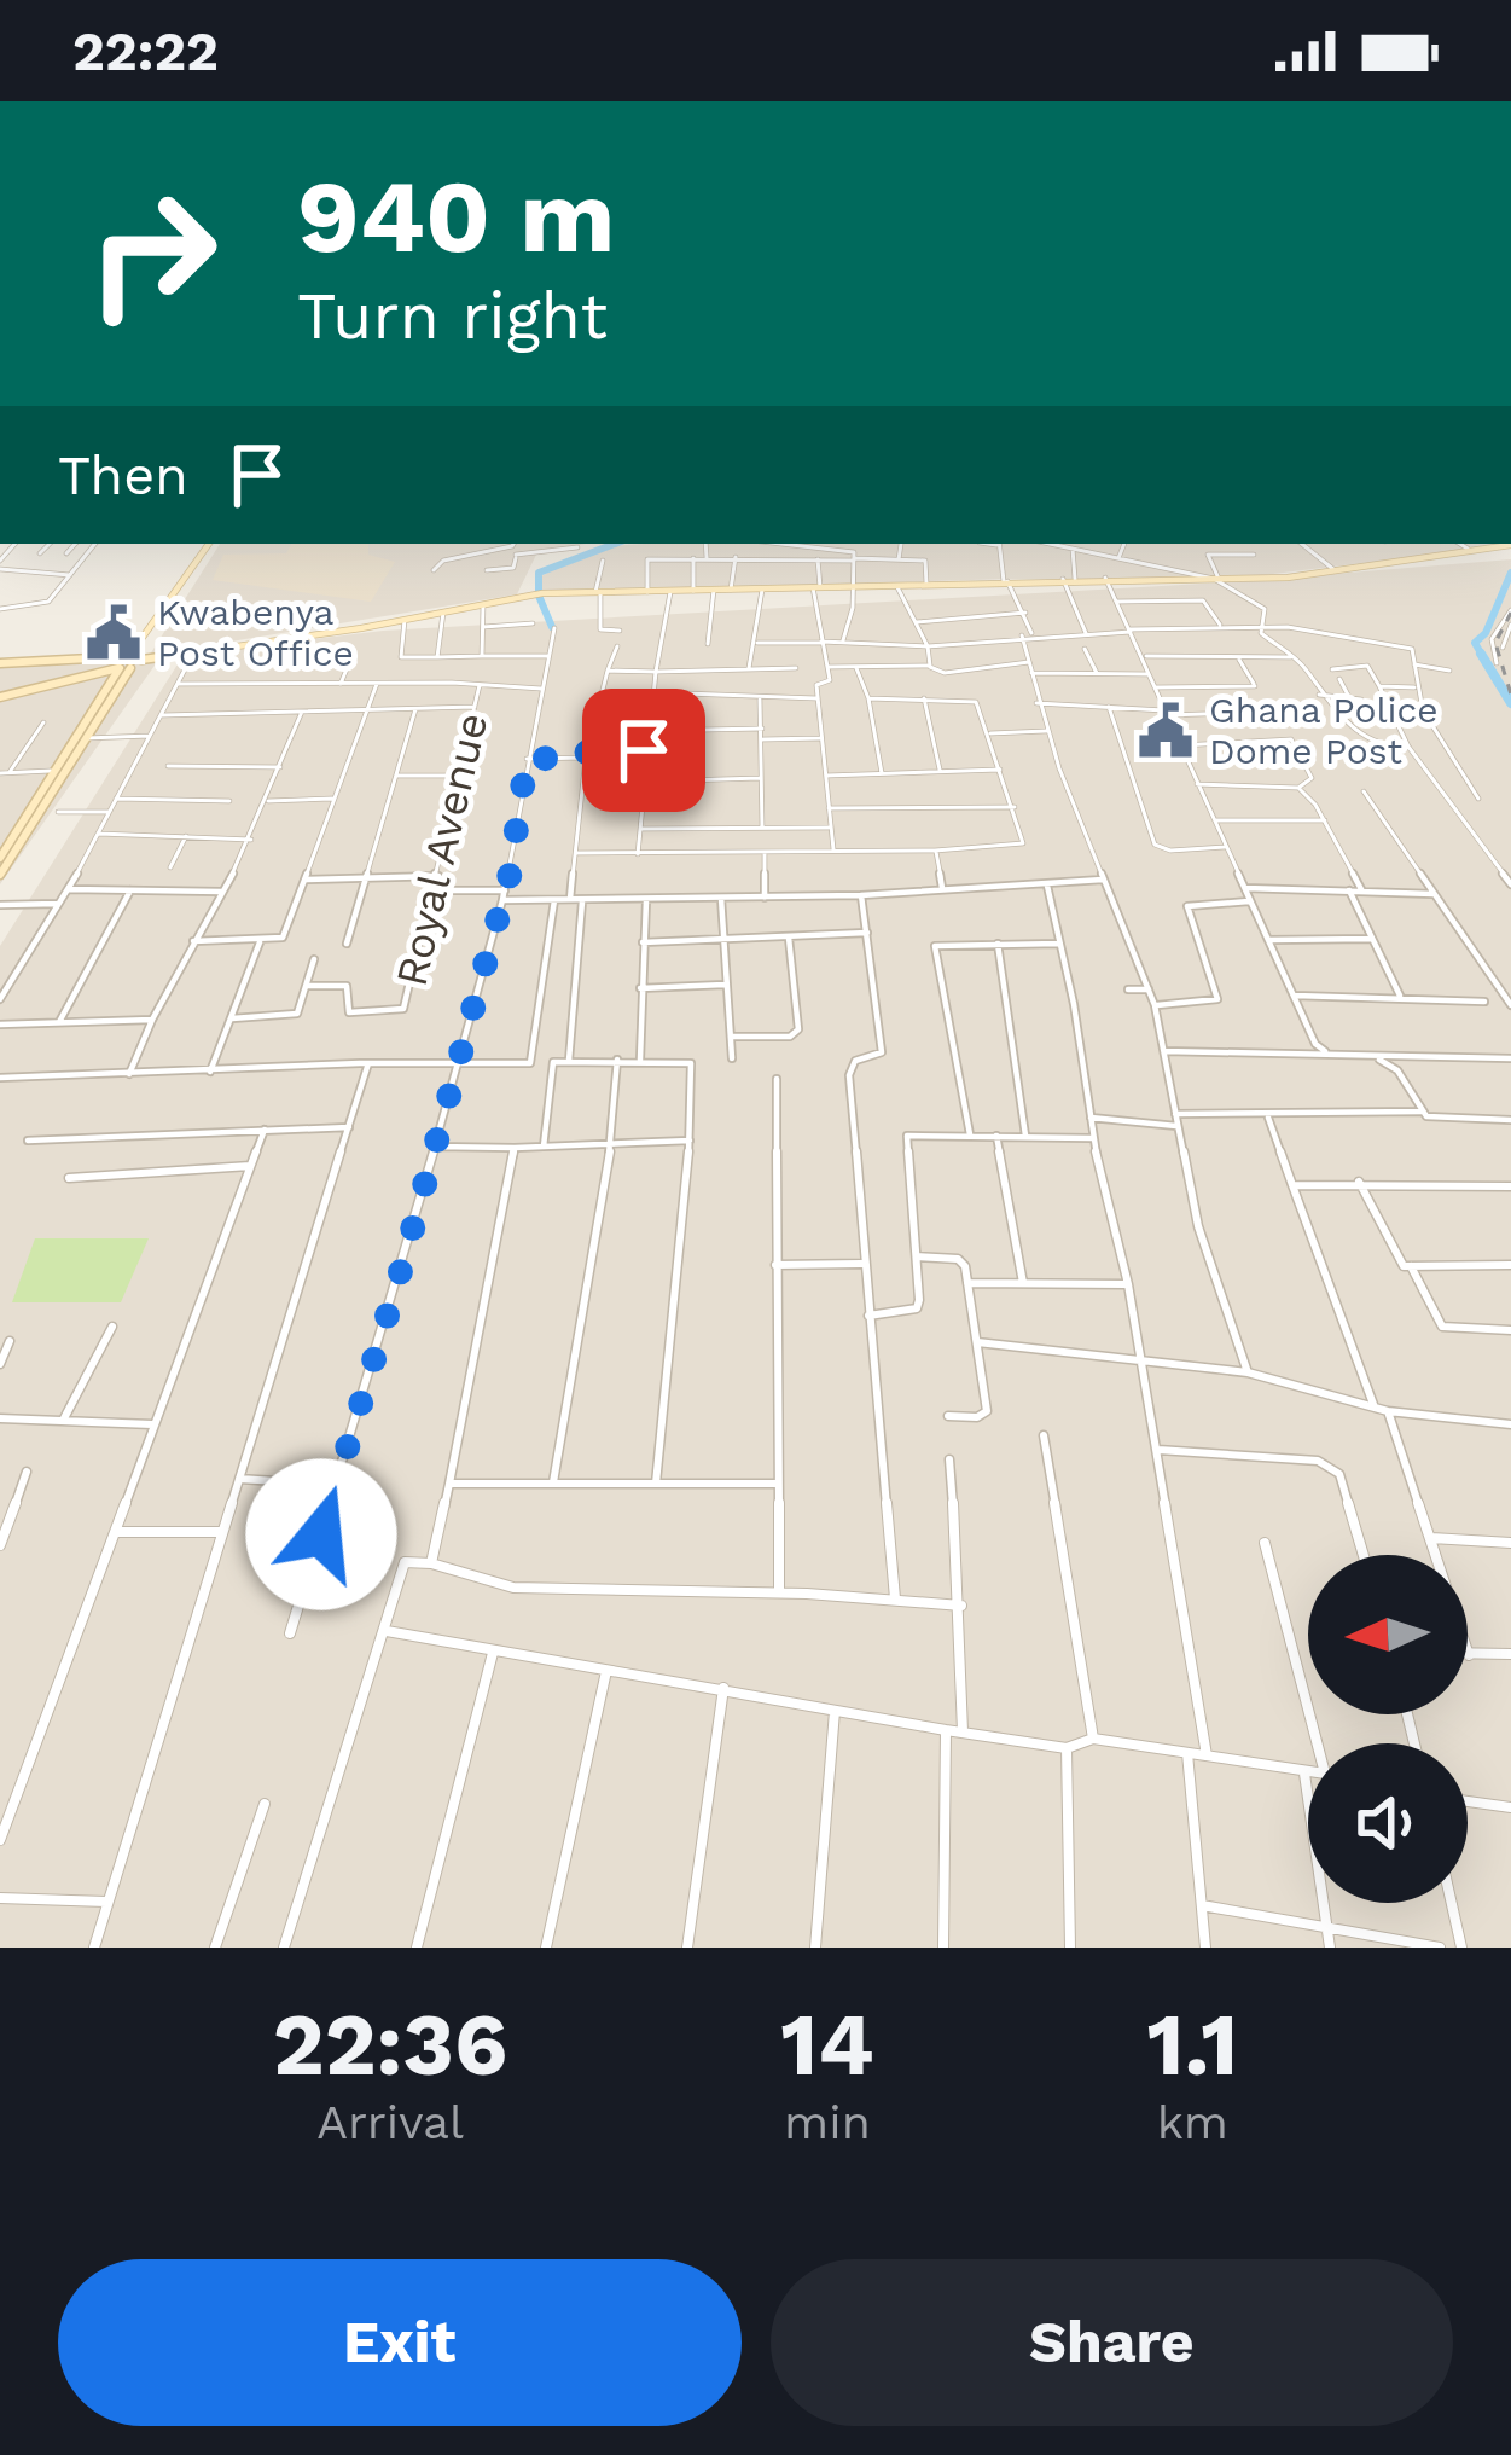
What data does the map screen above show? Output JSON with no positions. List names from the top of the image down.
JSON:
{
  "streets": {
    "street": ["Royal Avenue"]
  },
  "places": {
    "public building": ["Kwabenya Post Office", "Ghana Police Dome Post"]
  },
  "north": "left",
  "page": {
    "status": "22:22",
    "turn": ["940 m", "Turn right"],
    "then": "Then",
    "eta": [
      "22:36",
      "Arrival",
      "14",
      "min",
      "1.1",
      "km"
    ],
    "buttons": ["Exit", "Share"]
  }
}
